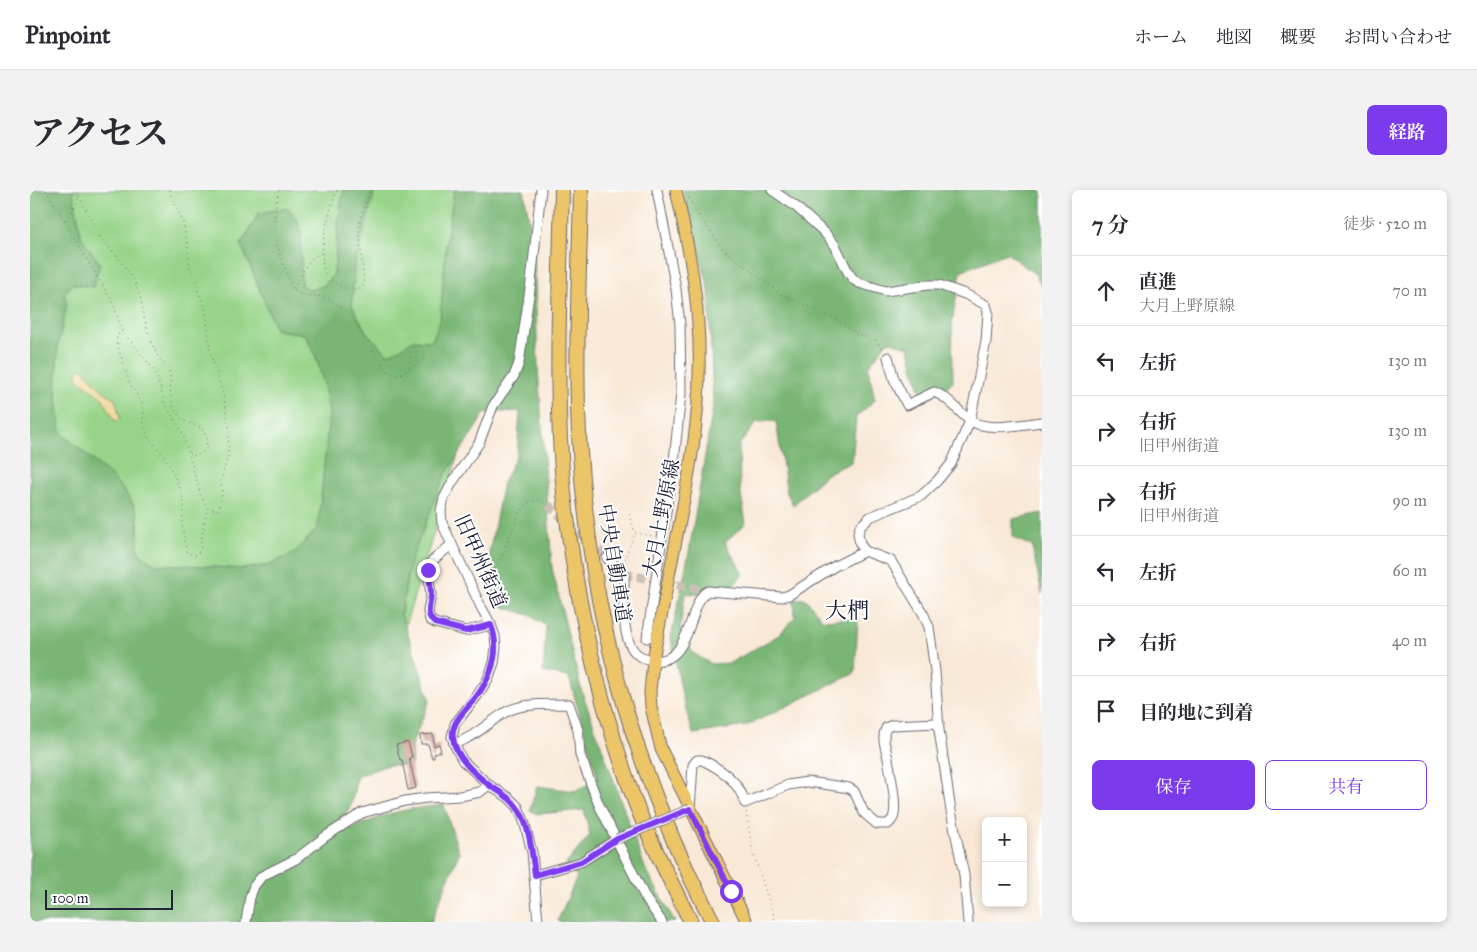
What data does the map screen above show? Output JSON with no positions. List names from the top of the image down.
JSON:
{
  "streets": {
    "highway": ["中央自動車道"],
    "main road": ["大月上野原線"],
    "street": ["旧甲州街道"]
  },
  "districts": ["大椚"],
  "scale_bar": "100 m",
  "page": {
    "header": "Pinpoint",
    "nav": [
      "ホーム",
      "地図",
      "概要",
      "お問い合わせ"
    ],
    "title": "アクセス",
    "buttons": [
      "経路",
      ["保存", "共有"]
    ],
    "heading": ["7 分", "徒歩 · 520 m"],
    "list": [
      ["直進", "大月上野原線", "70 m"],
      ["左折", "130 m"],
      ["右折", "旧甲州街道", "130 m"],
      ["右折", "旧甲州街道", "90 m"],
      ["左折", "60 m"],
      ["右折", "40 m"],
      "目的地に到着"
    ],
    "map_buttons": ["+", "−"],
    "scale": "100 m"
  }
}
